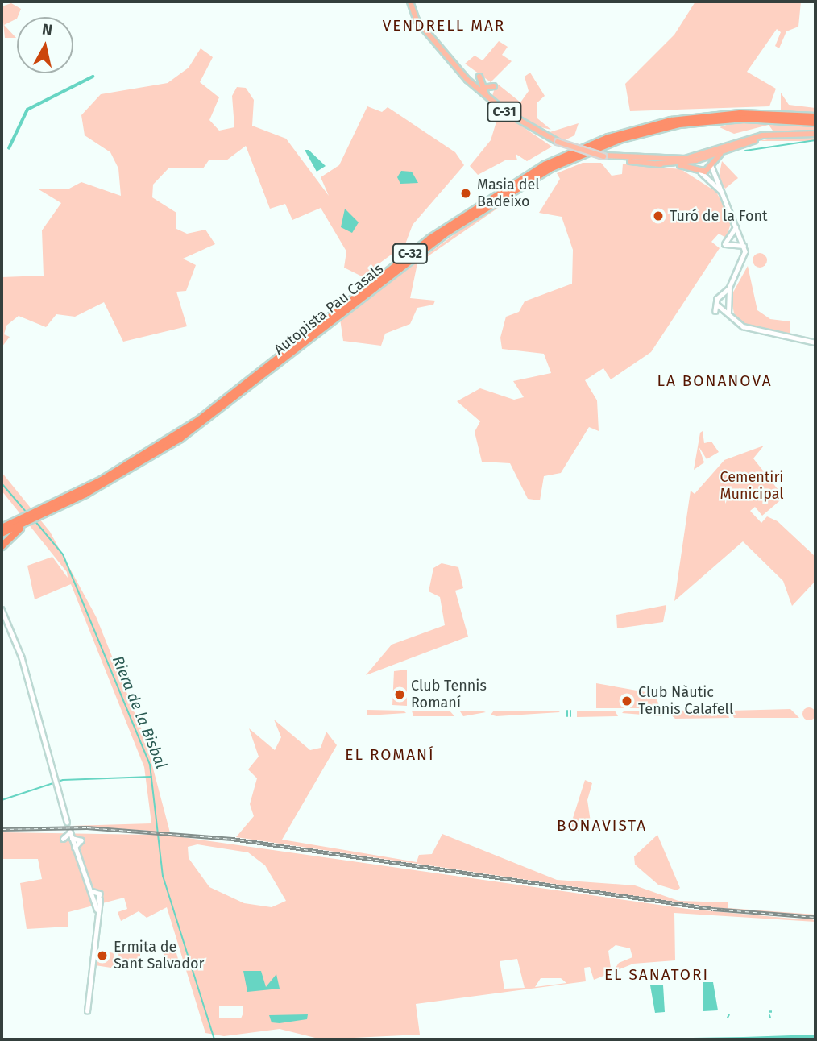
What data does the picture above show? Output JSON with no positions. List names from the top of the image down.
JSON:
{
  "streets": {
    "highway": ["C-32", "Autopista Pau Casals"],
    "main road": ["C-31"]
  },
  "districts": [
    "VENDRELL MAR",
    "LA BONANOVA",
    "EL ROMANÍ",
    "BONAVISTA",
    "EL SANATORI"
  ],
  "water": ["Riera de la Bisbal"],
  "parks": ["Cementiri Municipal"],
  "places": [
    "Masia del Badeixo",
    "Turó de la Font",
    "Club Tennis Romaní",
    "Club Nàutic Tennis Calafell",
    "Ermita de Sant Salvador"
  ],
  "north": "top"
}
